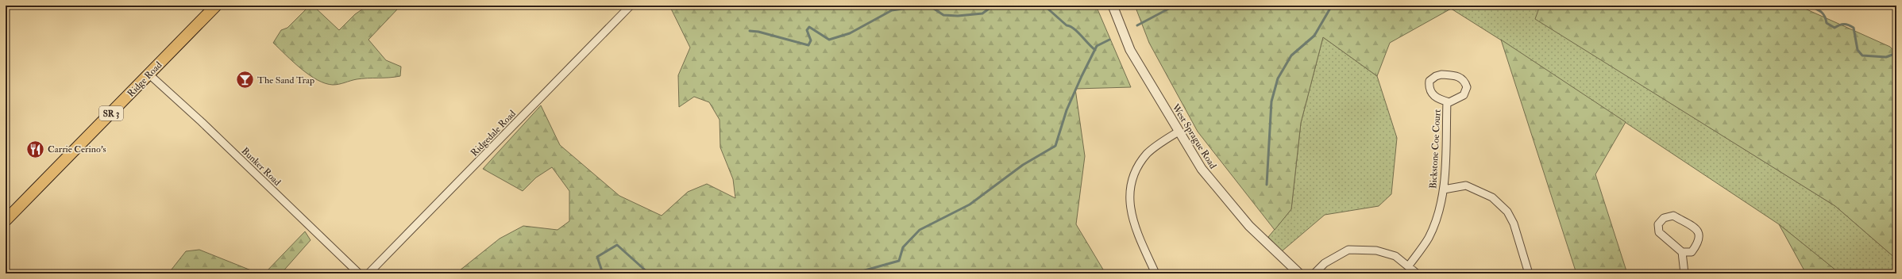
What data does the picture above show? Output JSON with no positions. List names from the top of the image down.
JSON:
{
  "streets": {
    "main road": ["Ridge Road", "SR 3"],
    "street": [
      "Ridgedale Road",
      "West Sprague Road",
      "Bickstone Coe Court",
      "Bunker Road"
    ]
  },
  "crossings": [
    ["Ridge Road", "Bunker Road"]
  ],
  "places": {
    "bar": ["The Sand Trap"],
    "restaurant": ["Carrie Cerino's"]
  }
}
